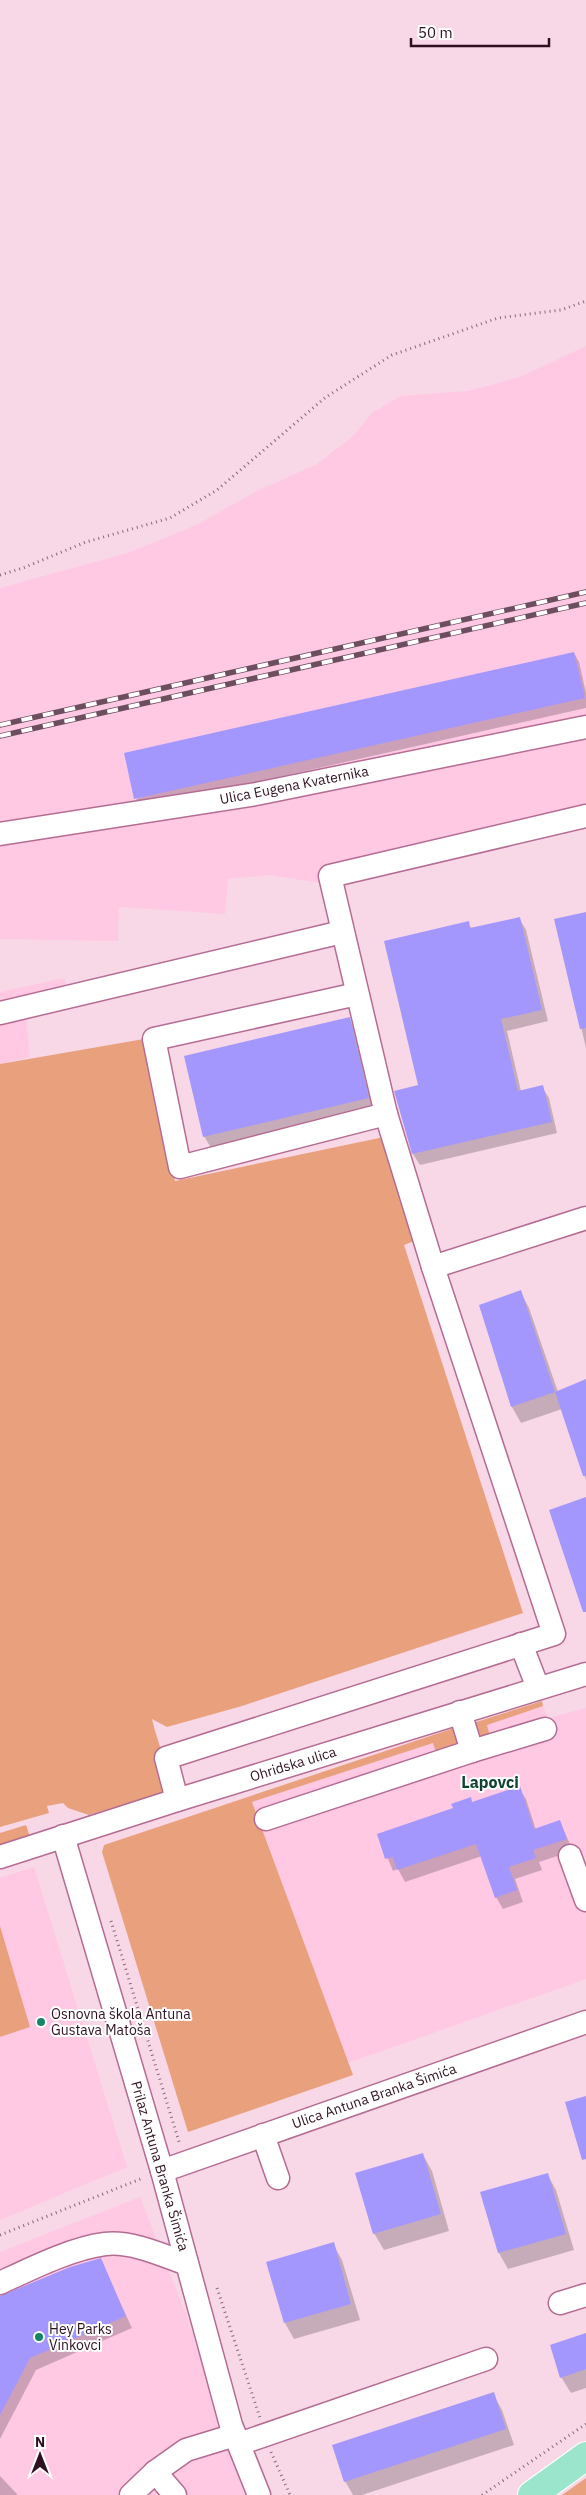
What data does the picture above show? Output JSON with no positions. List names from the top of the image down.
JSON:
{
  "streets": {
    "street": [
      "Ulica Eugena Kvaternika",
      "Ohridska ulica",
      "Ulica Antuna Branka Šimića",
      "Prilaz Antuna Branka Šimića"
    ]
  },
  "crossings": [
    ["Ohridska ulica", "Prilaz Antuna Branka Šimića"],
    ["Ulica Antuna Branka Šimića", "Prilaz Antuna Branka Šimića"]
  ],
  "districts": ["Lapovci"],
  "places": ["Osnovna škola Antuna Gustava Matoša", "Hey Parks Vinkovci"],
  "scale_bar": "50 m",
  "north": "top"
}
